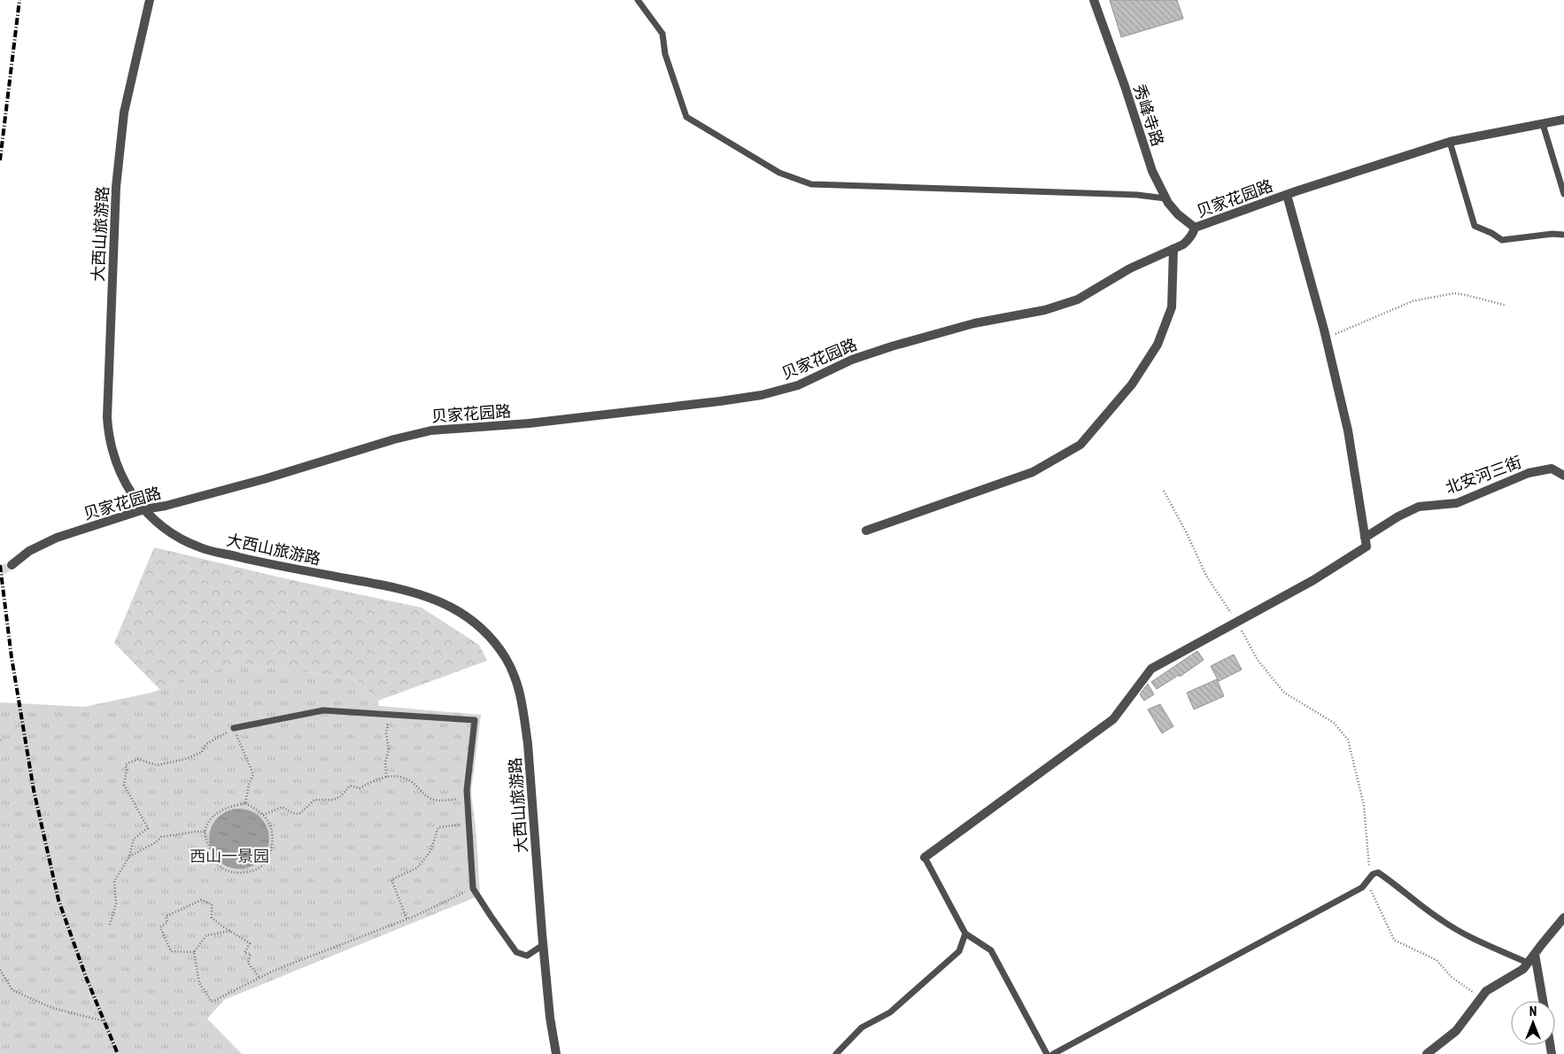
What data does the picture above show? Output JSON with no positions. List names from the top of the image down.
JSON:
{
  "streets": {
    "street": [
      "秀峰寺路",
      "贝家花园路",
      "大西山旅游路",
      "北安河三街"
    ]
  },
  "crossings": [
    ["秀峰寺路", "贝家花园路"],
    ["贝家花园路", "大西山旅游路"]
  ],
  "parks": ["西山一景园"],
  "north": "top"
}
